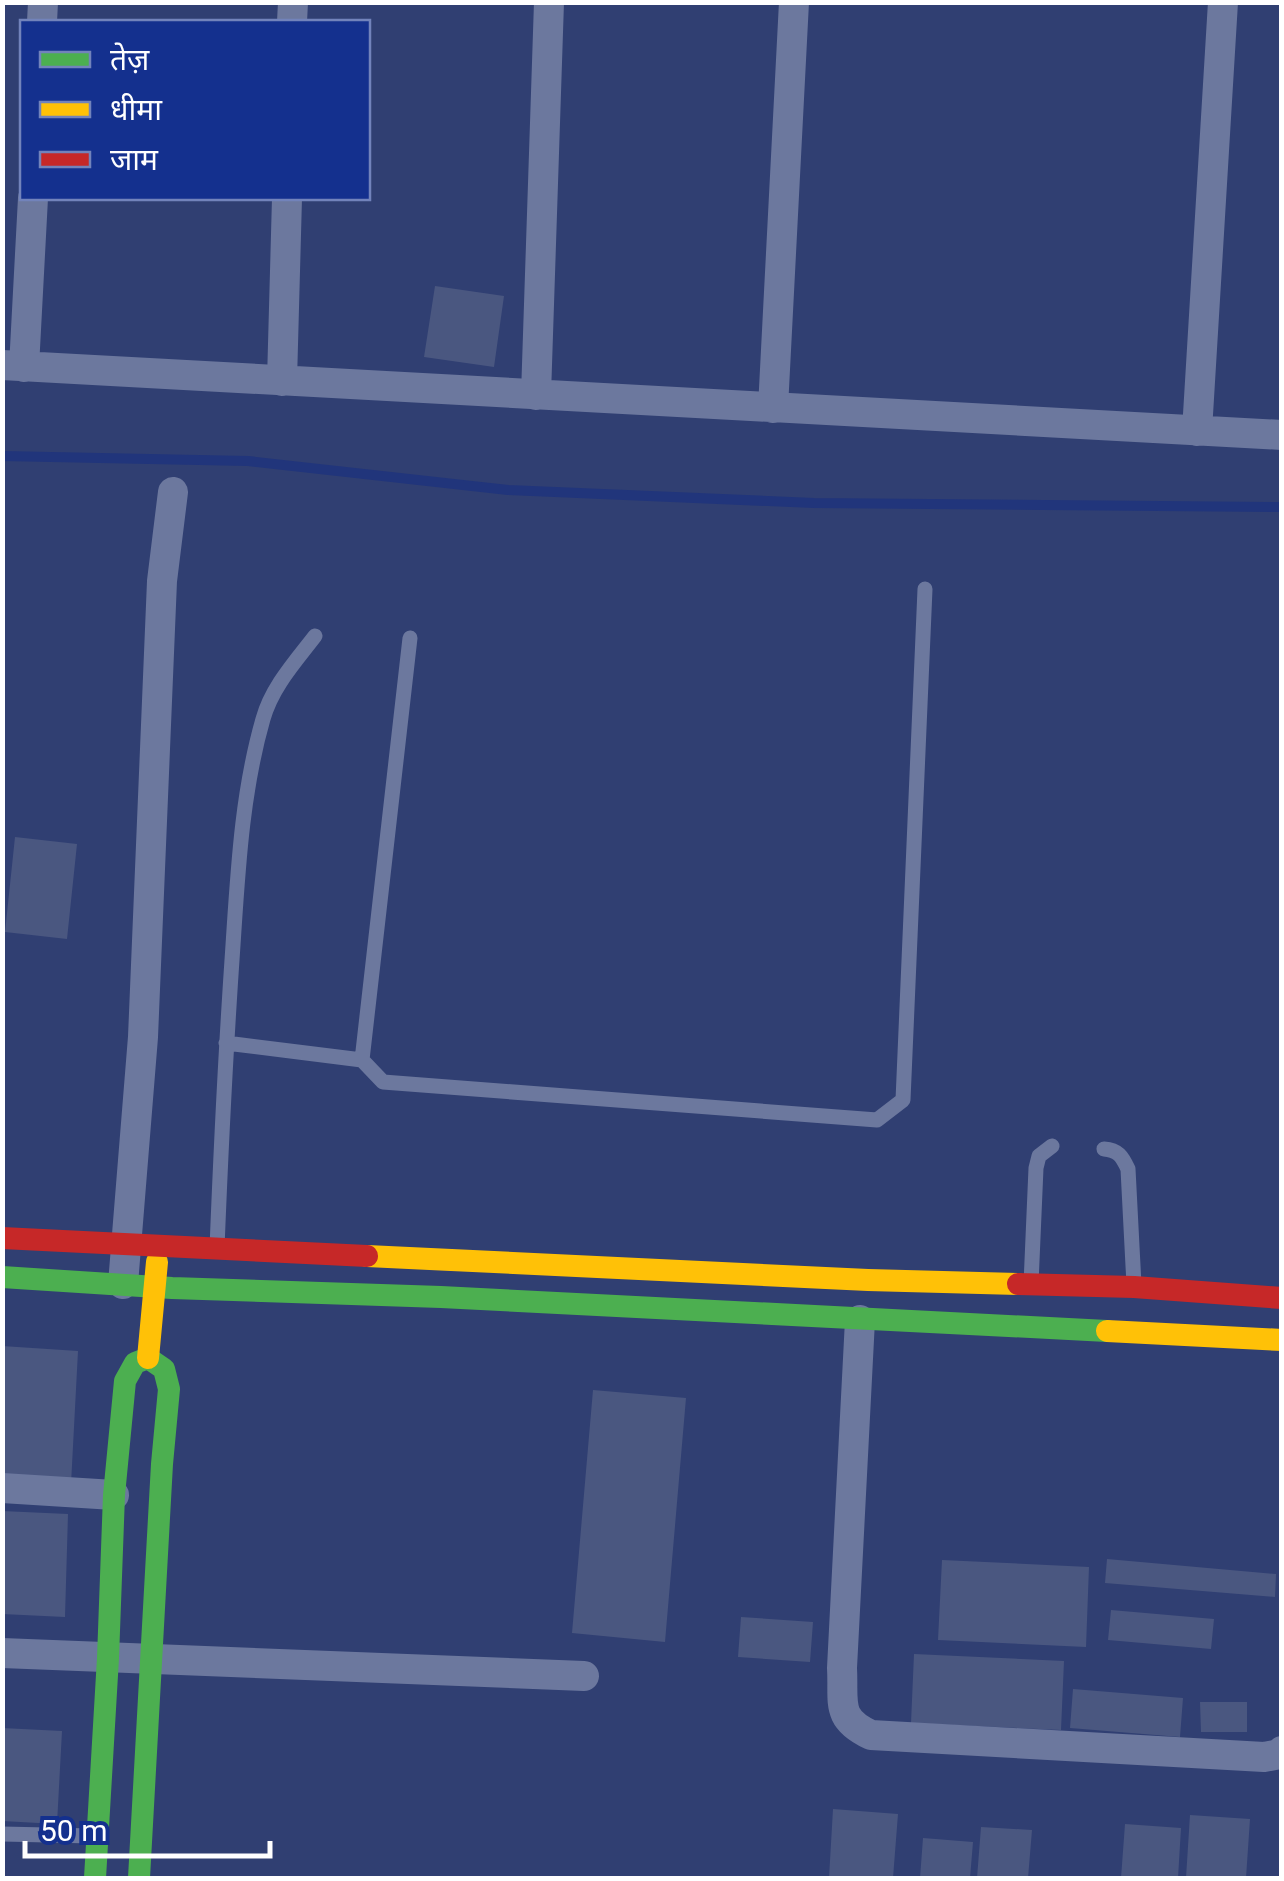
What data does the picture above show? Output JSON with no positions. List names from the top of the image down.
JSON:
{
  "legend": ["तेज़", "धीमा", "जाम"],
  "scale_bar": "50 m"
}
